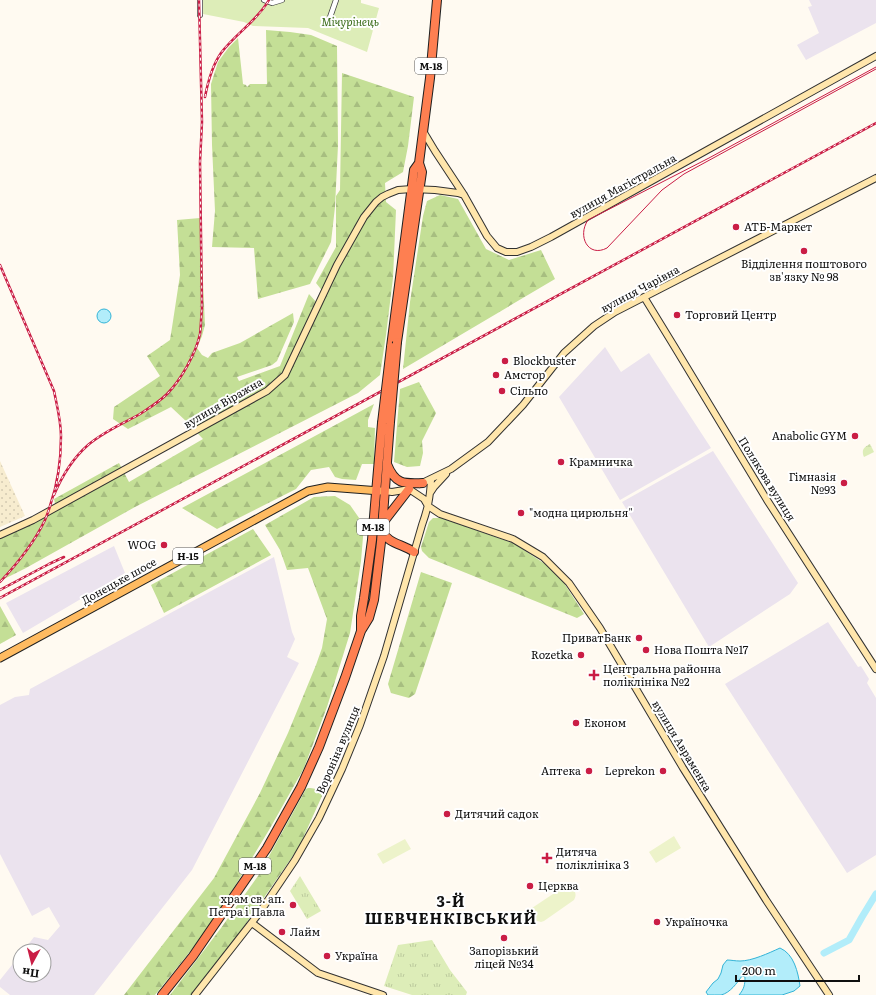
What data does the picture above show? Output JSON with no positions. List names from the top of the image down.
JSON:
{
  "streets": {
    "highway": ["М-18"],
    "main road": [
      "вулиця Магістральна",
      "вулиця Чарівна",
      "вулиця Віражна",
      "Полякова вулиця",
      "Н-15",
      "Донецьке шосе",
      "вулиця Авраменка",
      "Вороніна вулиця"
    ]
  },
  "crossings": [
    ["М-18", "вулиця Магістральна"],
    ["М-18", "вулиця Чарівна"],
    ["М-18", "вулиця Віражна"],
    ["М-18", "Донецьке шосе"],
    ["вулиця Магістральна", "вулиця Віражна"],
    ["вулиця Чарівна", "Полякова вулиця"],
    ["вулиця Чарівна", "Донецьке шосе"],
    ["вулиця Чарівна", "вулиця Авраменка"],
    ["вулиця Чарівна", "Вороніна вулиця"],
    ["вулиця Авраменка", "Вороніна вулиця"]
  ],
  "districts": ["3-Й ШЕВЧЕНКІВСЬКИЙ"],
  "parks": ["Мічурінець"],
  "places": {
    "other": [
      "АТБ-Маркет",
      "Відділення поштового зв'язку № 98",
      "Торговий Центр",
      "Blockbuster",
      "Амстор",
      "Сільпо",
      "Anabolic GYM",
      "Крамничка",
      "Гімназія №93",
      "\"модна цирюльня\"",
      "WOG",
      "ПриватБанк",
      "Нова Пошта №17",
      "Rozetka",
      "Економ",
      "Аптека",
      "Leprekon",
      "Дитячий садок",
      "Церква",
      "храм св. ап. Петра і Павла",
      "Україночка",
      "Лайм",
      "Запорізький ліцей №34",
      "Україна"
    ],
    "health": ["Центральна районна поліклініка №2", "Дитяча поліклініка 3"]
  },
  "scale_bar": "200 m",
  "north": "bottom"
}
